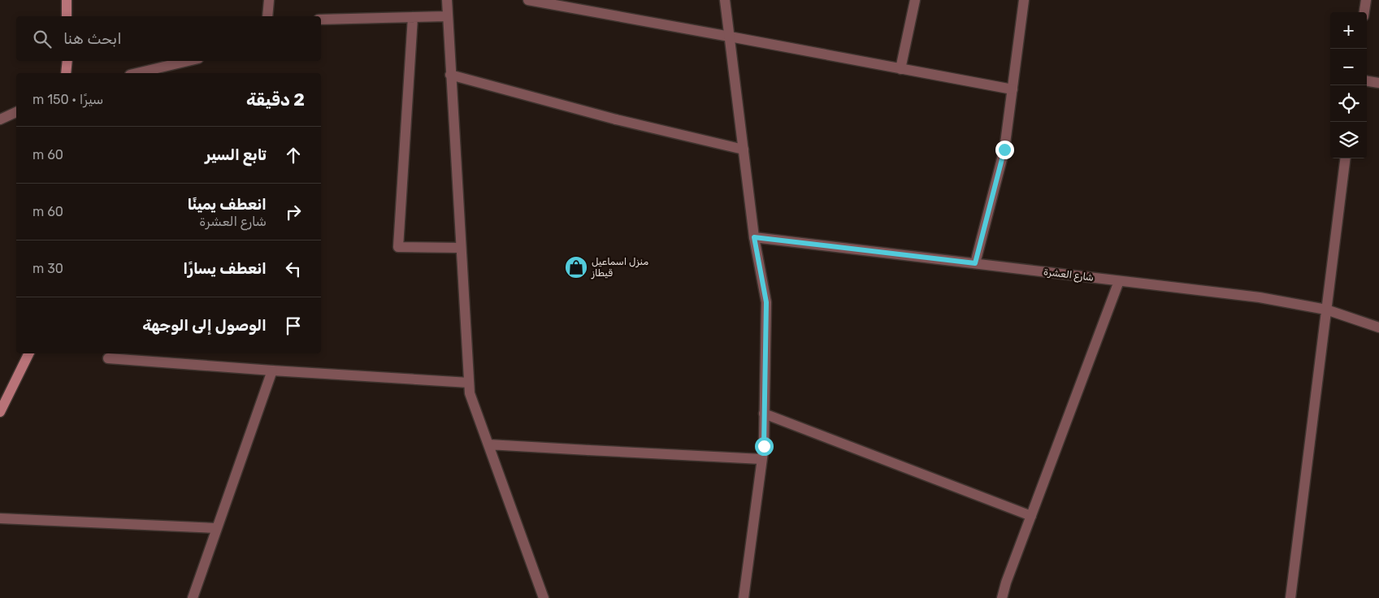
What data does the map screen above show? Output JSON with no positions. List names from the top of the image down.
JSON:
{
  "streets": {
    "street": ["شارع العشرة"]
  },
  "places": {
    "shop": ["منزل اسماعيل قيطاز"]
  },
  "page": {
    "map_buttons": ["+", "−"],
    "search": "ابحث هنا",
    "heading": ["2 دقيقة", "سيرًا · 150 m"],
    "list": [
      ["تابع السير", "60 m"],
      ["انعطف يمينًا", "شارع العشرة", "60 m"],
      ["انعطف يسارًا", "30 m"],
      "الوصول إلى الوجهة"
    ]
  }
}
